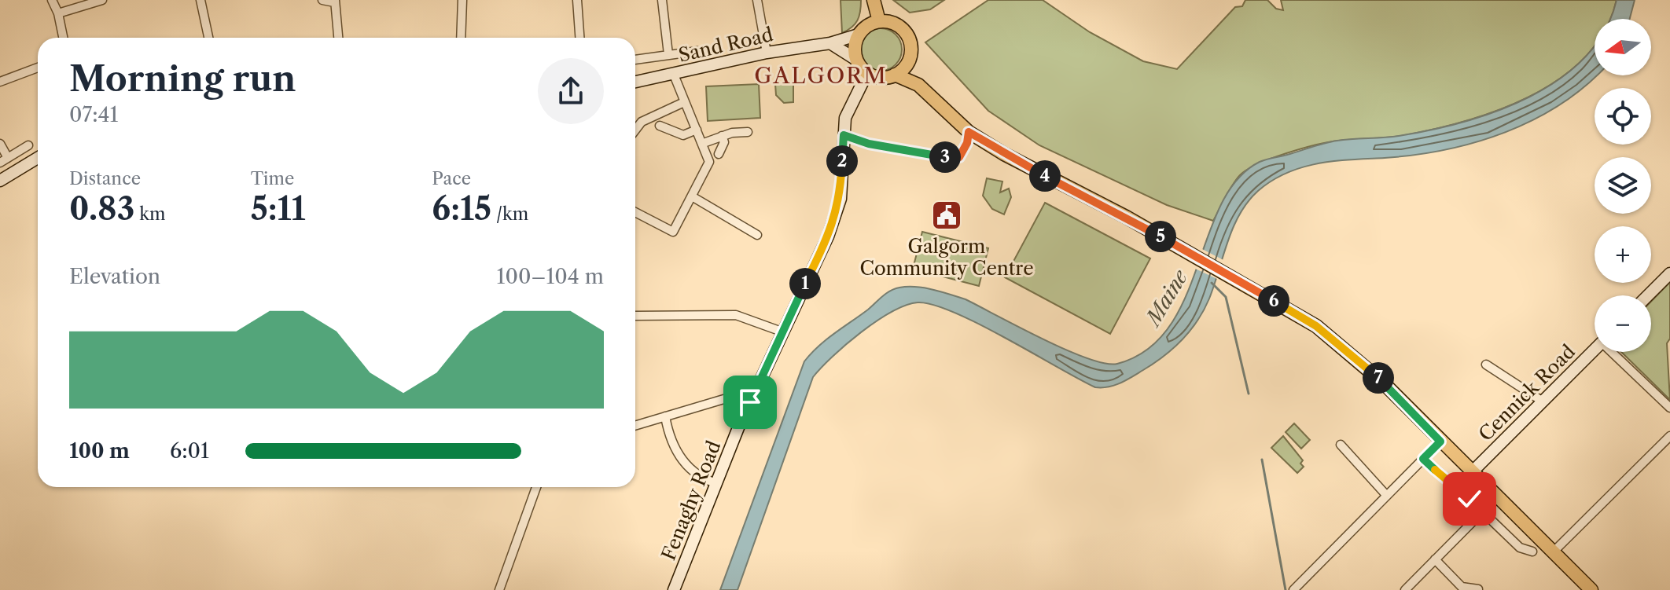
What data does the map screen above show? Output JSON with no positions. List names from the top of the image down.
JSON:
{
  "streets": {
    "street": ["Sand Road", "Cennick Road", "Fenaghy Road"]
  },
  "crossings": [
    ["Sand Road", "Fenaghy Road"]
  ],
  "districts": ["GALGORM"],
  "water": ["Maine"],
  "places": {
    "public building": ["Galgorm Community Centre"]
  },
  "north": "left",
  "page": {
    "map_buttons": ["+", "−"],
    "heading": ["Morning run", "07:41"],
    "pins": [
      "3",
      "2",
      "4",
      "5",
      "1",
      "6",
      "7"
    ],
    "stats": [
      ["Distance", "0.83 km"],
      ["Time", "5:11"],
      ["Pace", "6:15 /km"]
    ],
    "chart": ["Elevation", "100–104 m"],
    "list": [
      {
        "name": "100 m",
        "note": "6:01"
      }
    ]
  }
}
